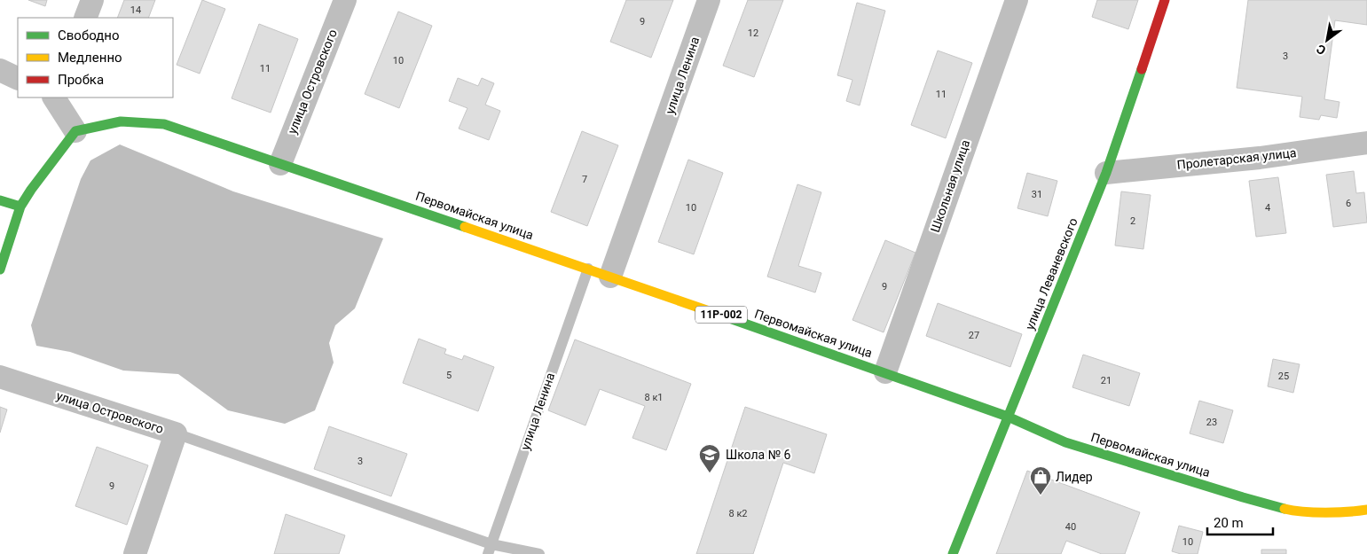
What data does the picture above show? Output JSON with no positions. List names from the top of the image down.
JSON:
{
  "streets": {
    "main road": ["Первомайская улица", "улица Леваневского", "11Р-002"],
    "street": [
      "улица Ленина",
      "улица Островского",
      "Пролетарская улица",
      "Школьная улица"
    ]
  },
  "crossings": [
    ["улица Ленина", "Первомайская улица"],
    ["улица Островского", "Первомайская улица"],
    ["Пролетарская улица", "улица Леваневского"],
    ["Школьная улица", "Первомайская улица"],
    ["Первомайская улица", "улица Леваневского"]
  ],
  "places": {
    "school or university": ["Школа № 6"],
    "shop": ["Лидер"]
  },
  "house_numbers": [
    "14",
    "9",
    "12",
    "3",
    "10",
    "11",
    "11",
    "7",
    "31",
    "6",
    "10",
    "4",
    "2",
    "9",
    "27",
    "5",
    "25",
    "21",
    "8 к1",
    "23",
    "3",
    "9",
    "8 к2",
    "40",
    "10"
  ],
  "legend": ["Свободно", "Медленно", "Пробка"],
  "scale_bar": "20 m",
  "north": "bottom left"
}
